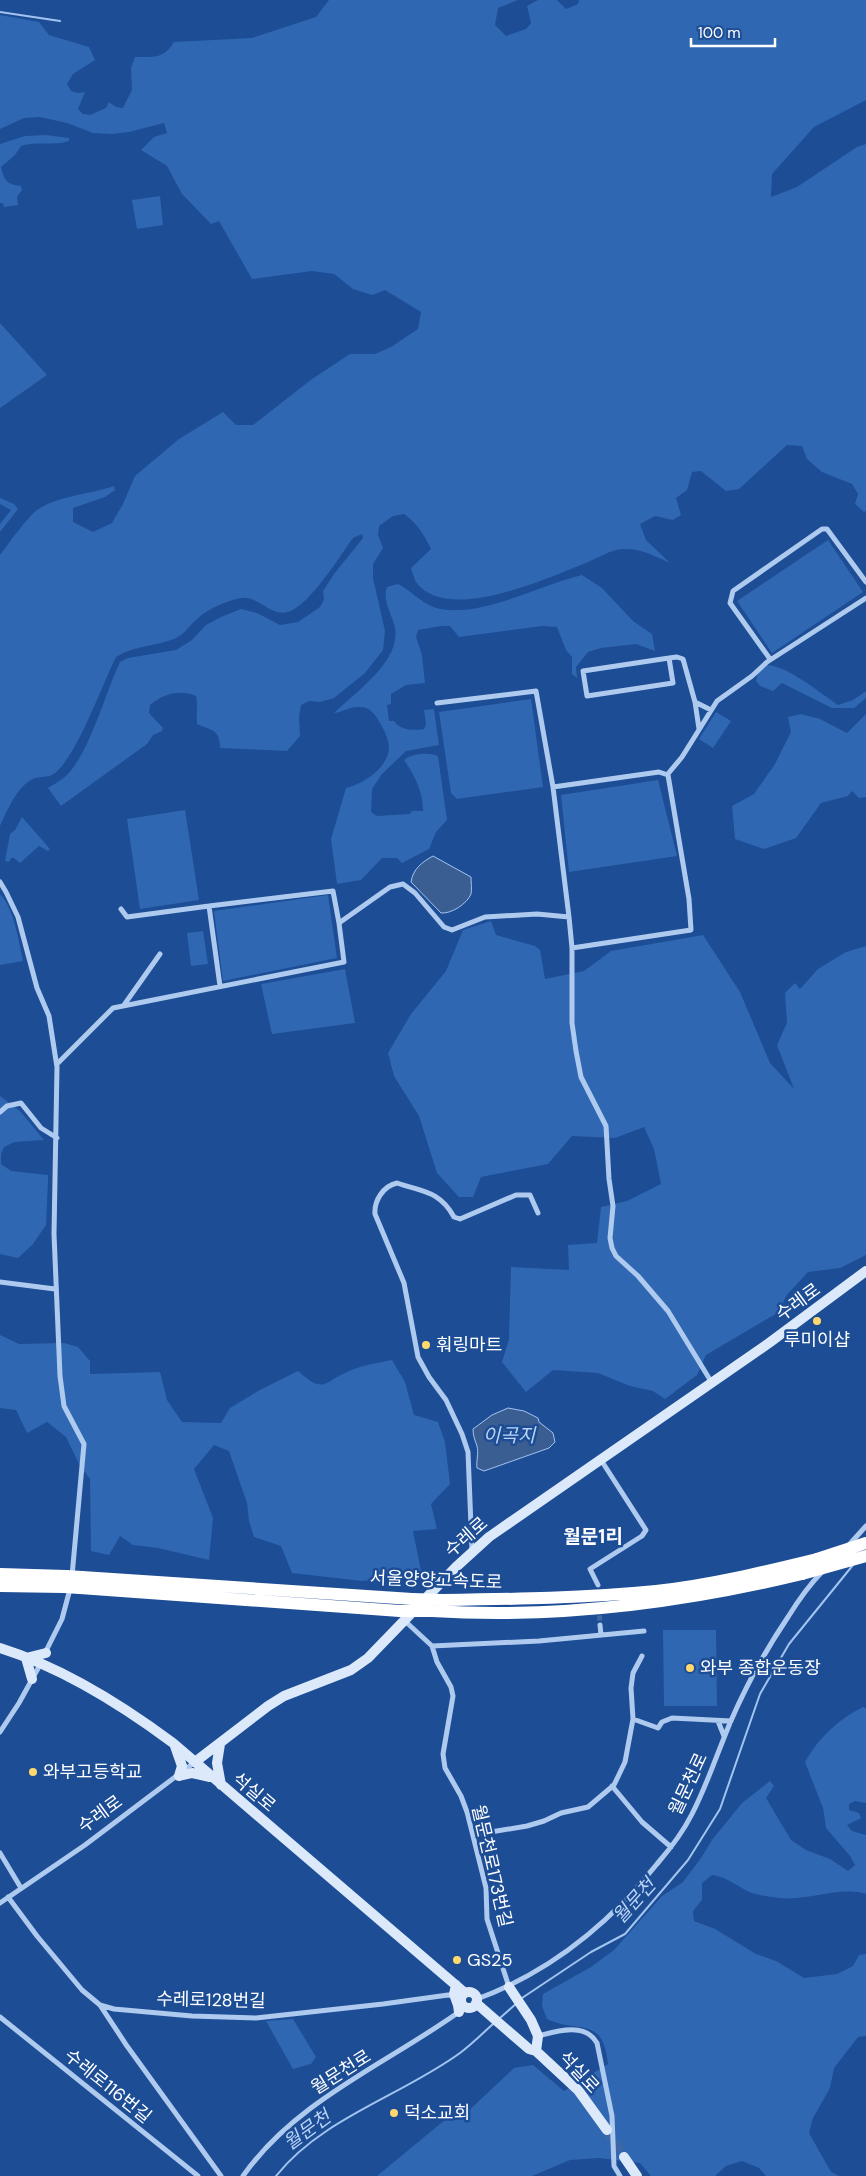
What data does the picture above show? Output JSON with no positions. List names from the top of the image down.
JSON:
{
  "streets": {
    "highway": ["서울양양고속도로"],
    "main road": ["수레로", "석실로"],
    "street": [
      "월문천로",
      "월문천로173번길",
      "수레로128번길",
      "수레로116번길"
    ]
  },
  "crossings": [
    ["수레로", "서울양양고속도로"],
    ["수레로", "석실로"],
    ["수레로", "월문천로173번길"],
    ["수레로", "수레로128번길"],
    ["서울양양고속도로", "월문천로173번길"],
    ["월문천로", "석실로"],
    ["월문천로", "월문천로173번길"],
    ["석실로", "수레로128번길"]
  ],
  "districts": ["월문1리"],
  "water": ["이곡지", "월문천"],
  "places": [
    "루미이샵",
    "훠링마트",
    "와부 종합운동장",
    "와부고등학교",
    "GS25",
    "덕소교회"
  ],
  "scale_bar": "100 m"
}
